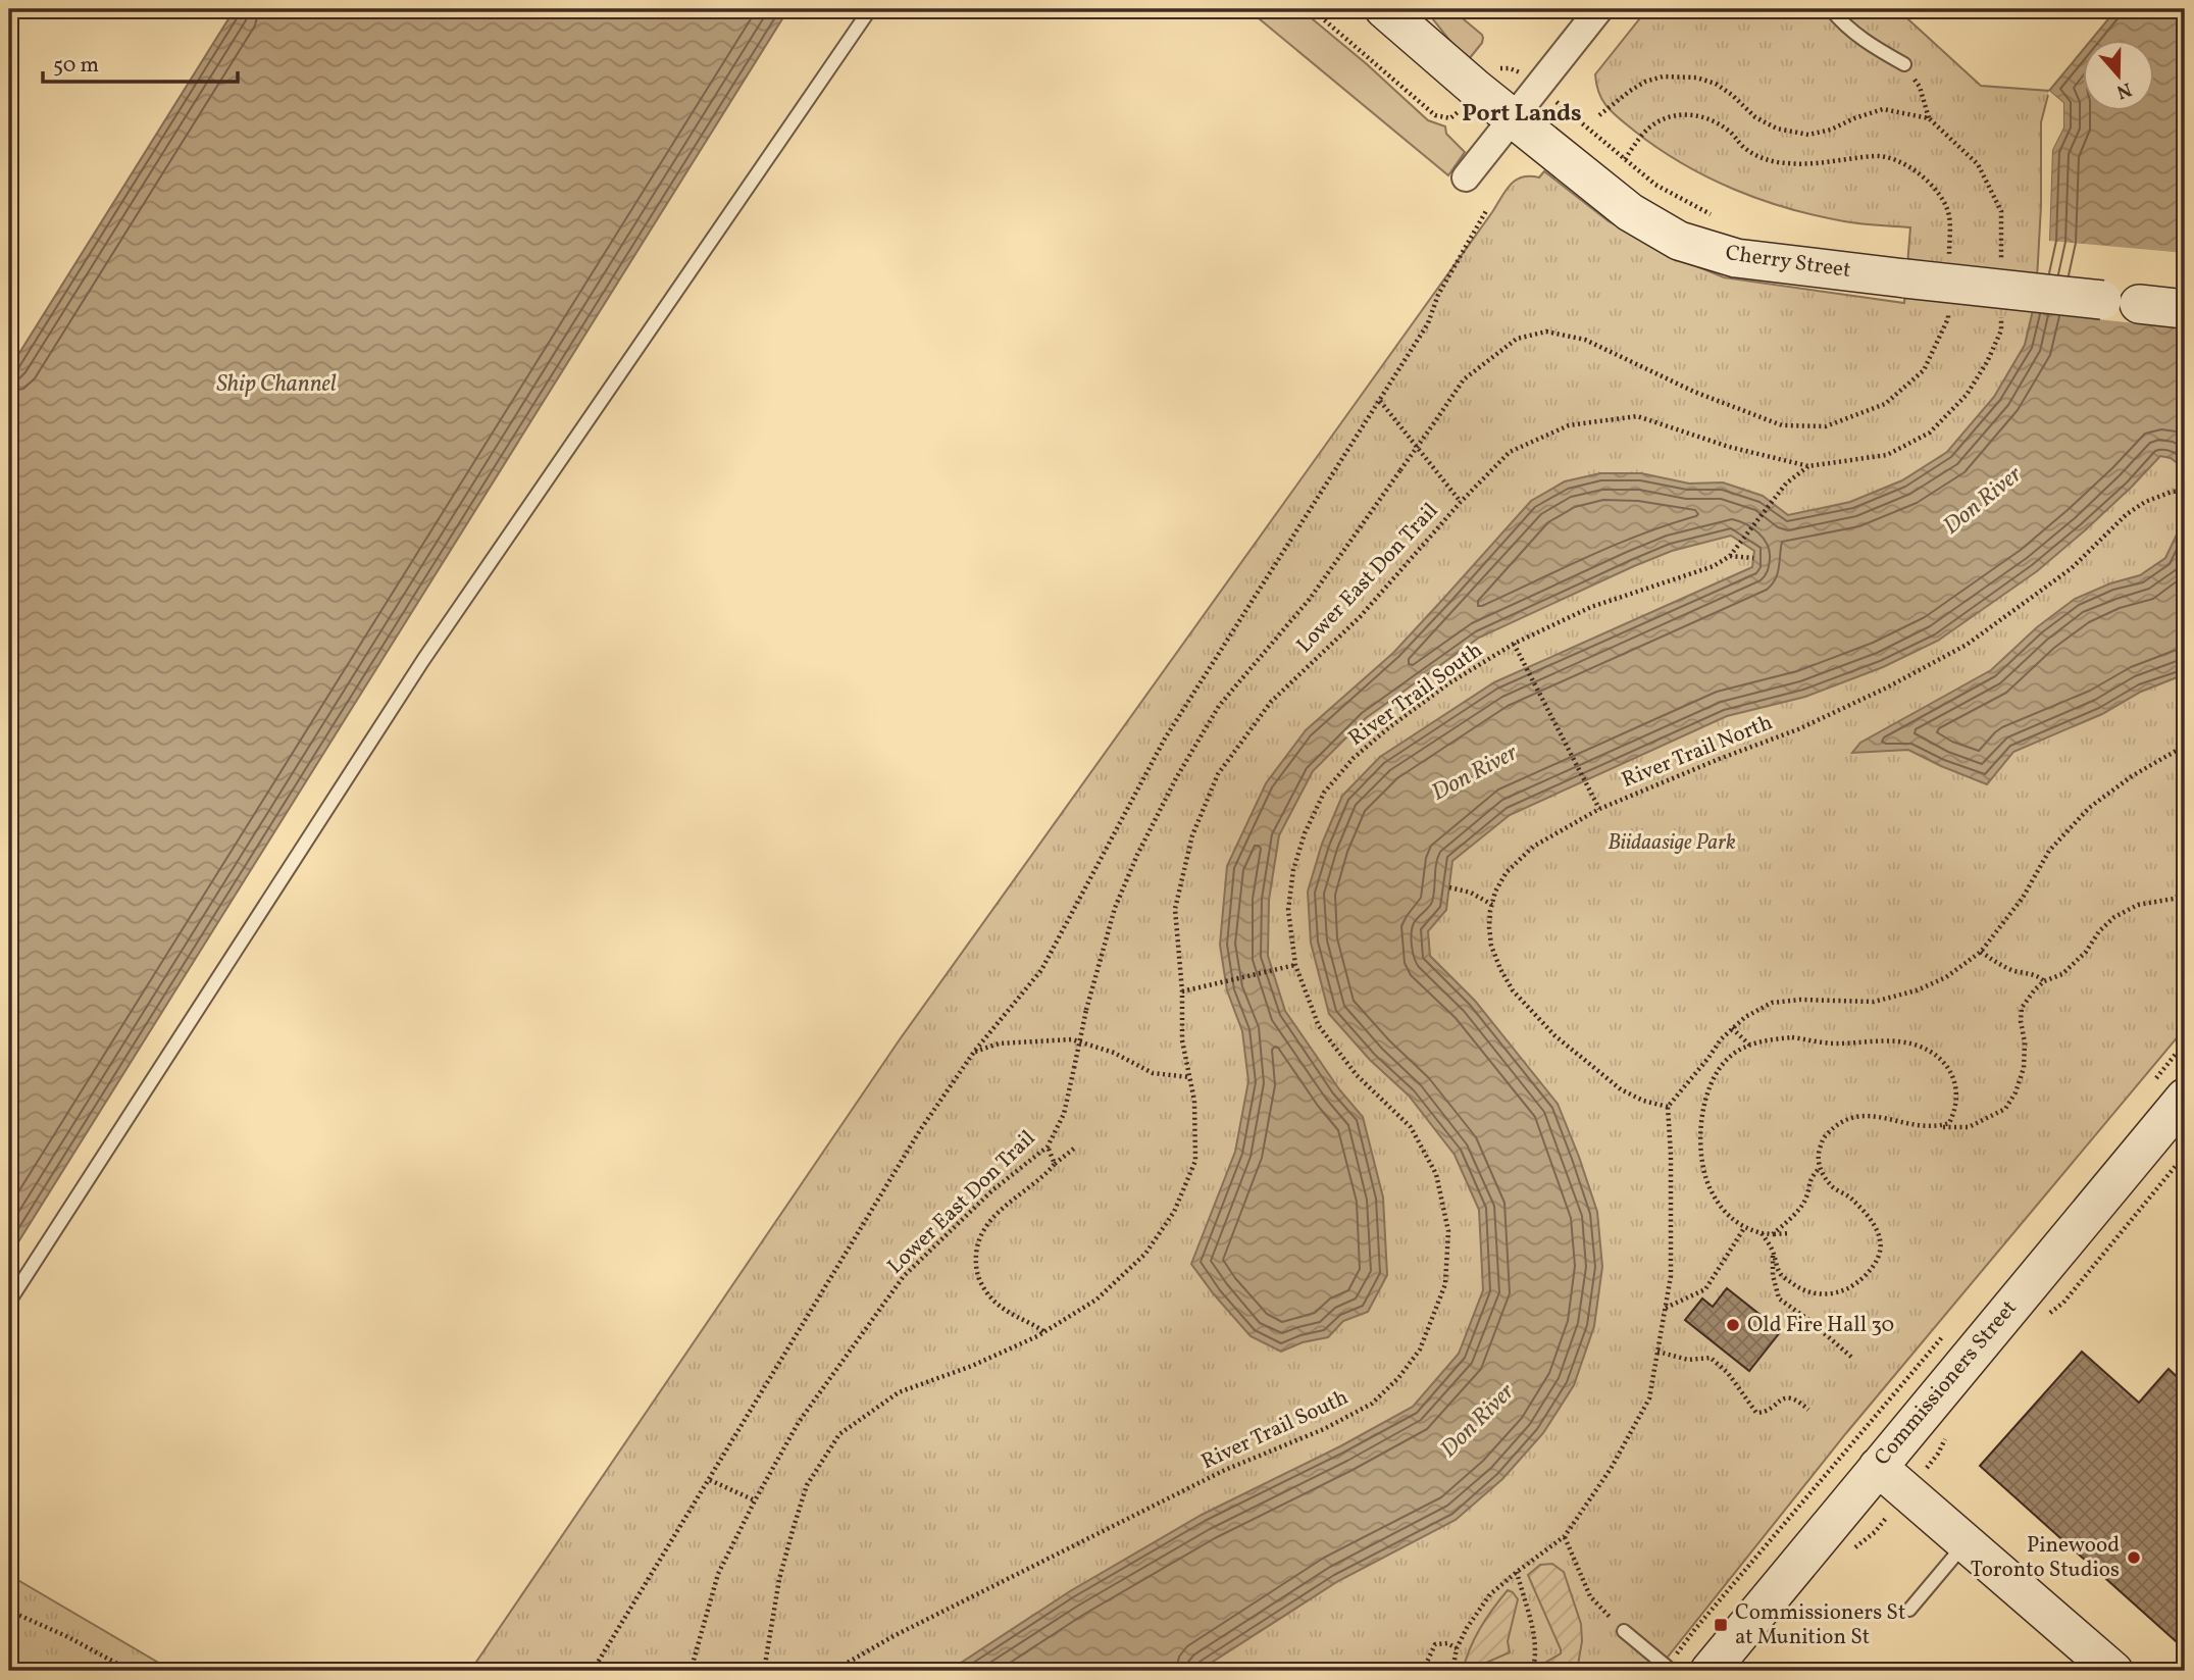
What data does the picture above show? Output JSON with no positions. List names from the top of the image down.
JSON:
{
  "streets": {
    "street": ["Cherry Street", "Commissioners Street"],
    "path": ["Lower East Don Trail", "River Trail South", "River Trail North"]
  },
  "districts": ["Port Lands"],
  "water": ["Ship Channel", "Don River"],
  "parks": ["Biidaasige Park"],
  "places": {
    "other": ["Old Fire Hall 30", "Pinewood Toronto Studios"],
    "transit": ["Commissioners St at Munition St"]
  },
  "scale_bar": "50 m",
  "north": "bottom"
}
